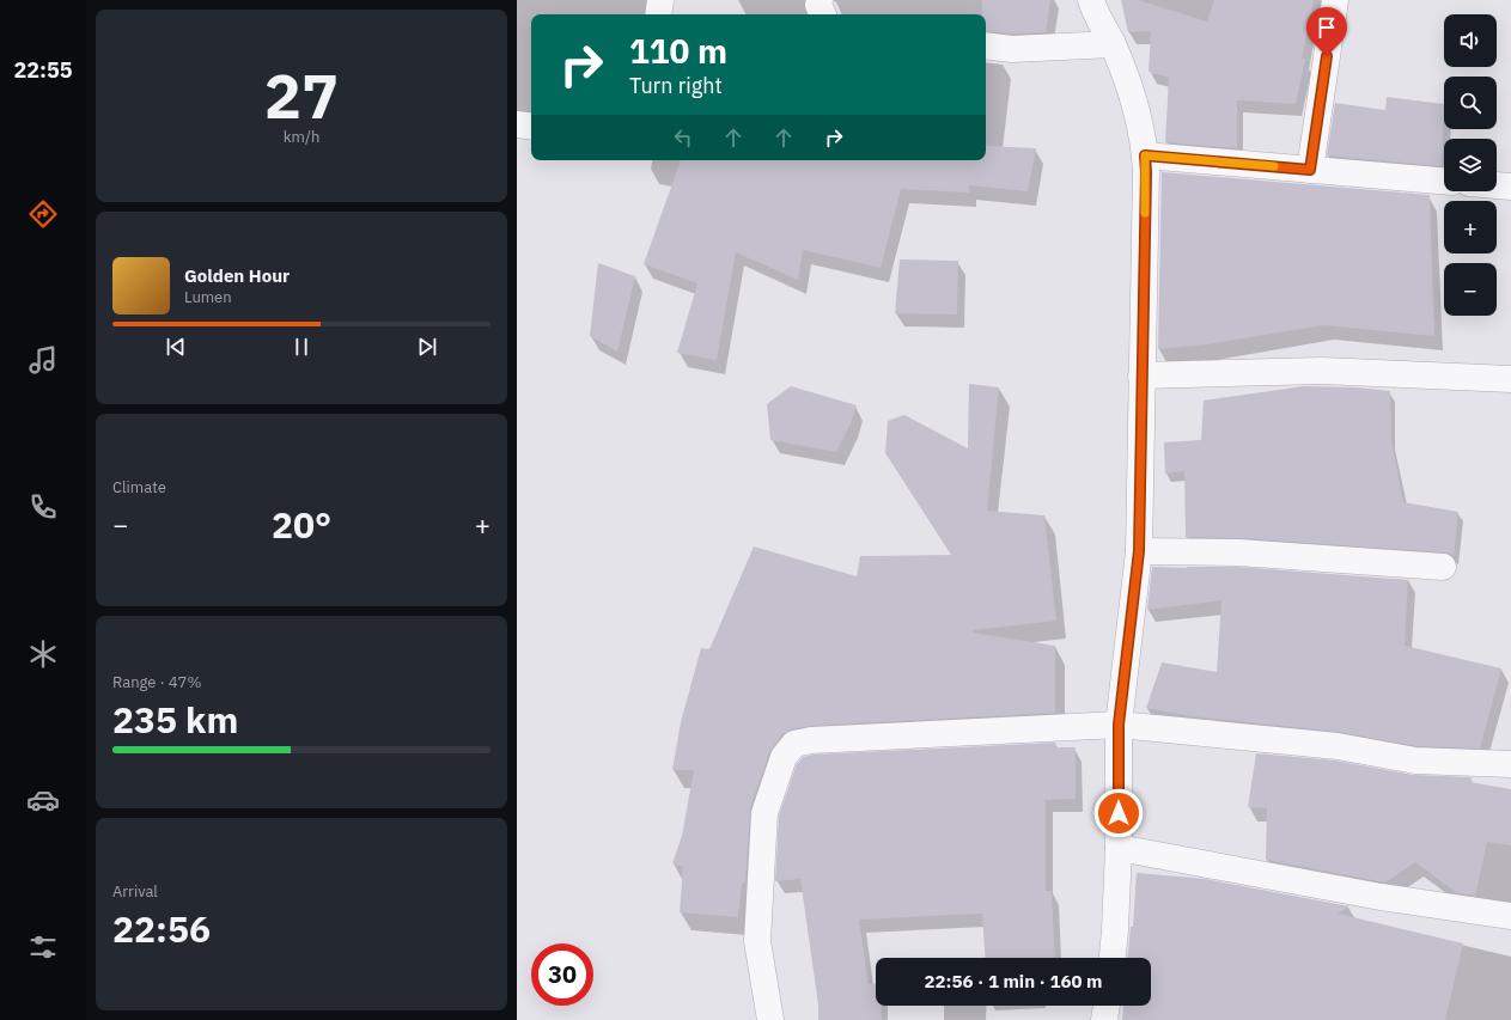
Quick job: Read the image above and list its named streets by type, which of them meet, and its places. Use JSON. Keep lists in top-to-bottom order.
{
  "page": {
    "tabs": "22:55",
    "tile": [
      ["27", "km/h"],
      "Climate",
      ["Range · 47%", "235 km"],
      ["Arrival", "22:56"]
    ],
    "map_buttons": ["+", "−"],
    "turn": ["110 m", "Turn right"],
    "song": ["Golden Hour", "Lumen"],
    "heat": ["−", "20°", "+"],
    "limit": "30",
    "trip": "22:56 · 1 min · 160 m"
  }
}
